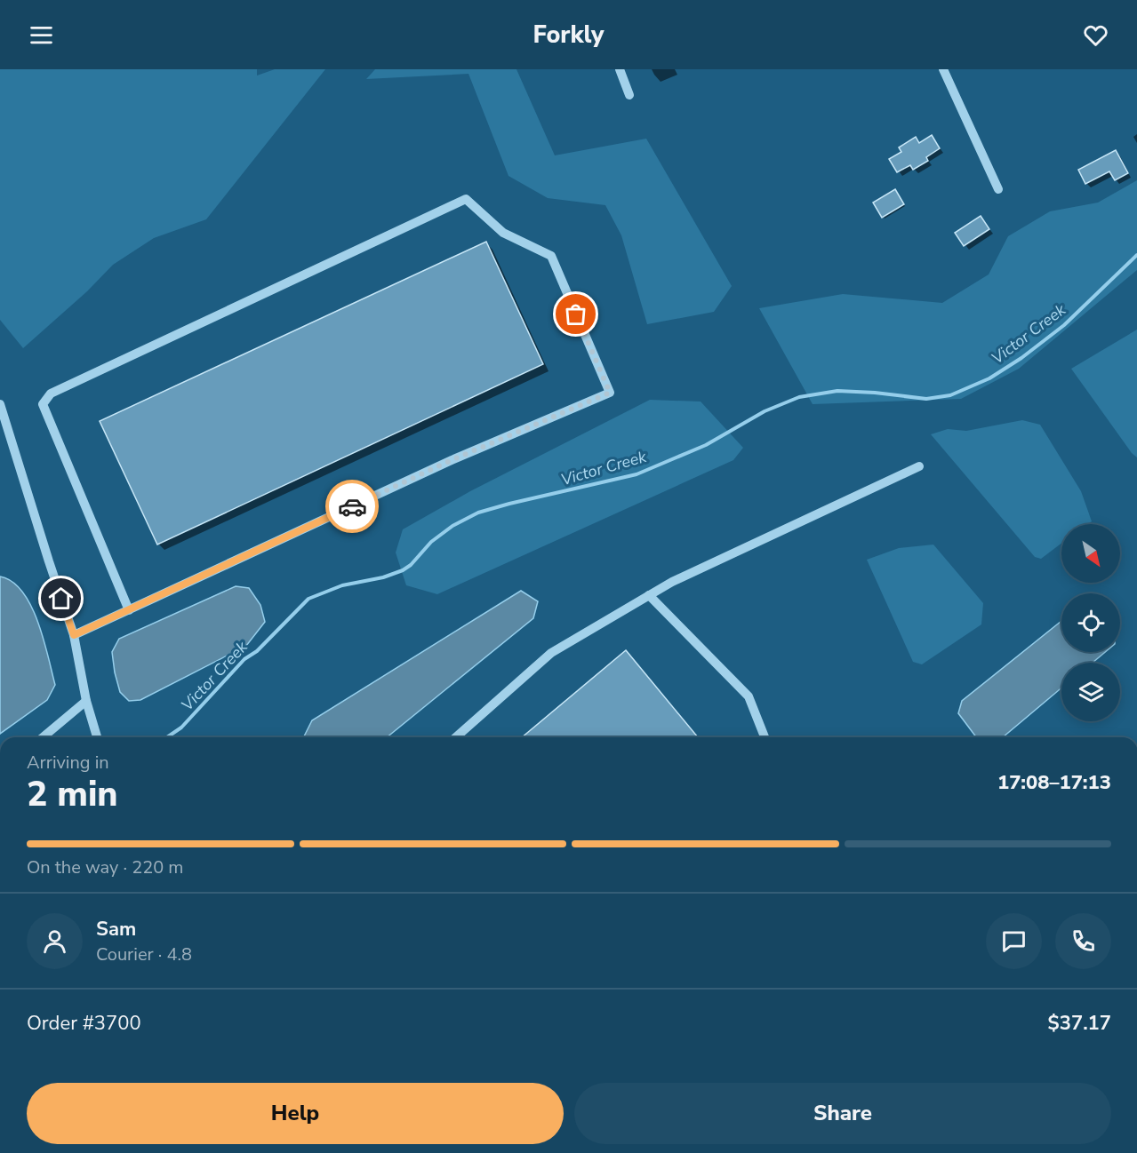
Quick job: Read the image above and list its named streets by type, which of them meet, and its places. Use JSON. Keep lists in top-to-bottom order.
{
  "water": ["Victor Creek"],
  "north": "bottom right",
  "page": {
    "header": "Forkly",
    "heading": ["2 min", "Arriving in", "17:08–17:13"],
    "panel": [
      "Sam",
      "Courier · 4.8",
      "Order #3700",
      "$37.17"
    ],
    "bar": "On the way · 220 m",
    "buttons": ["Help", "Share"]
  }
}
